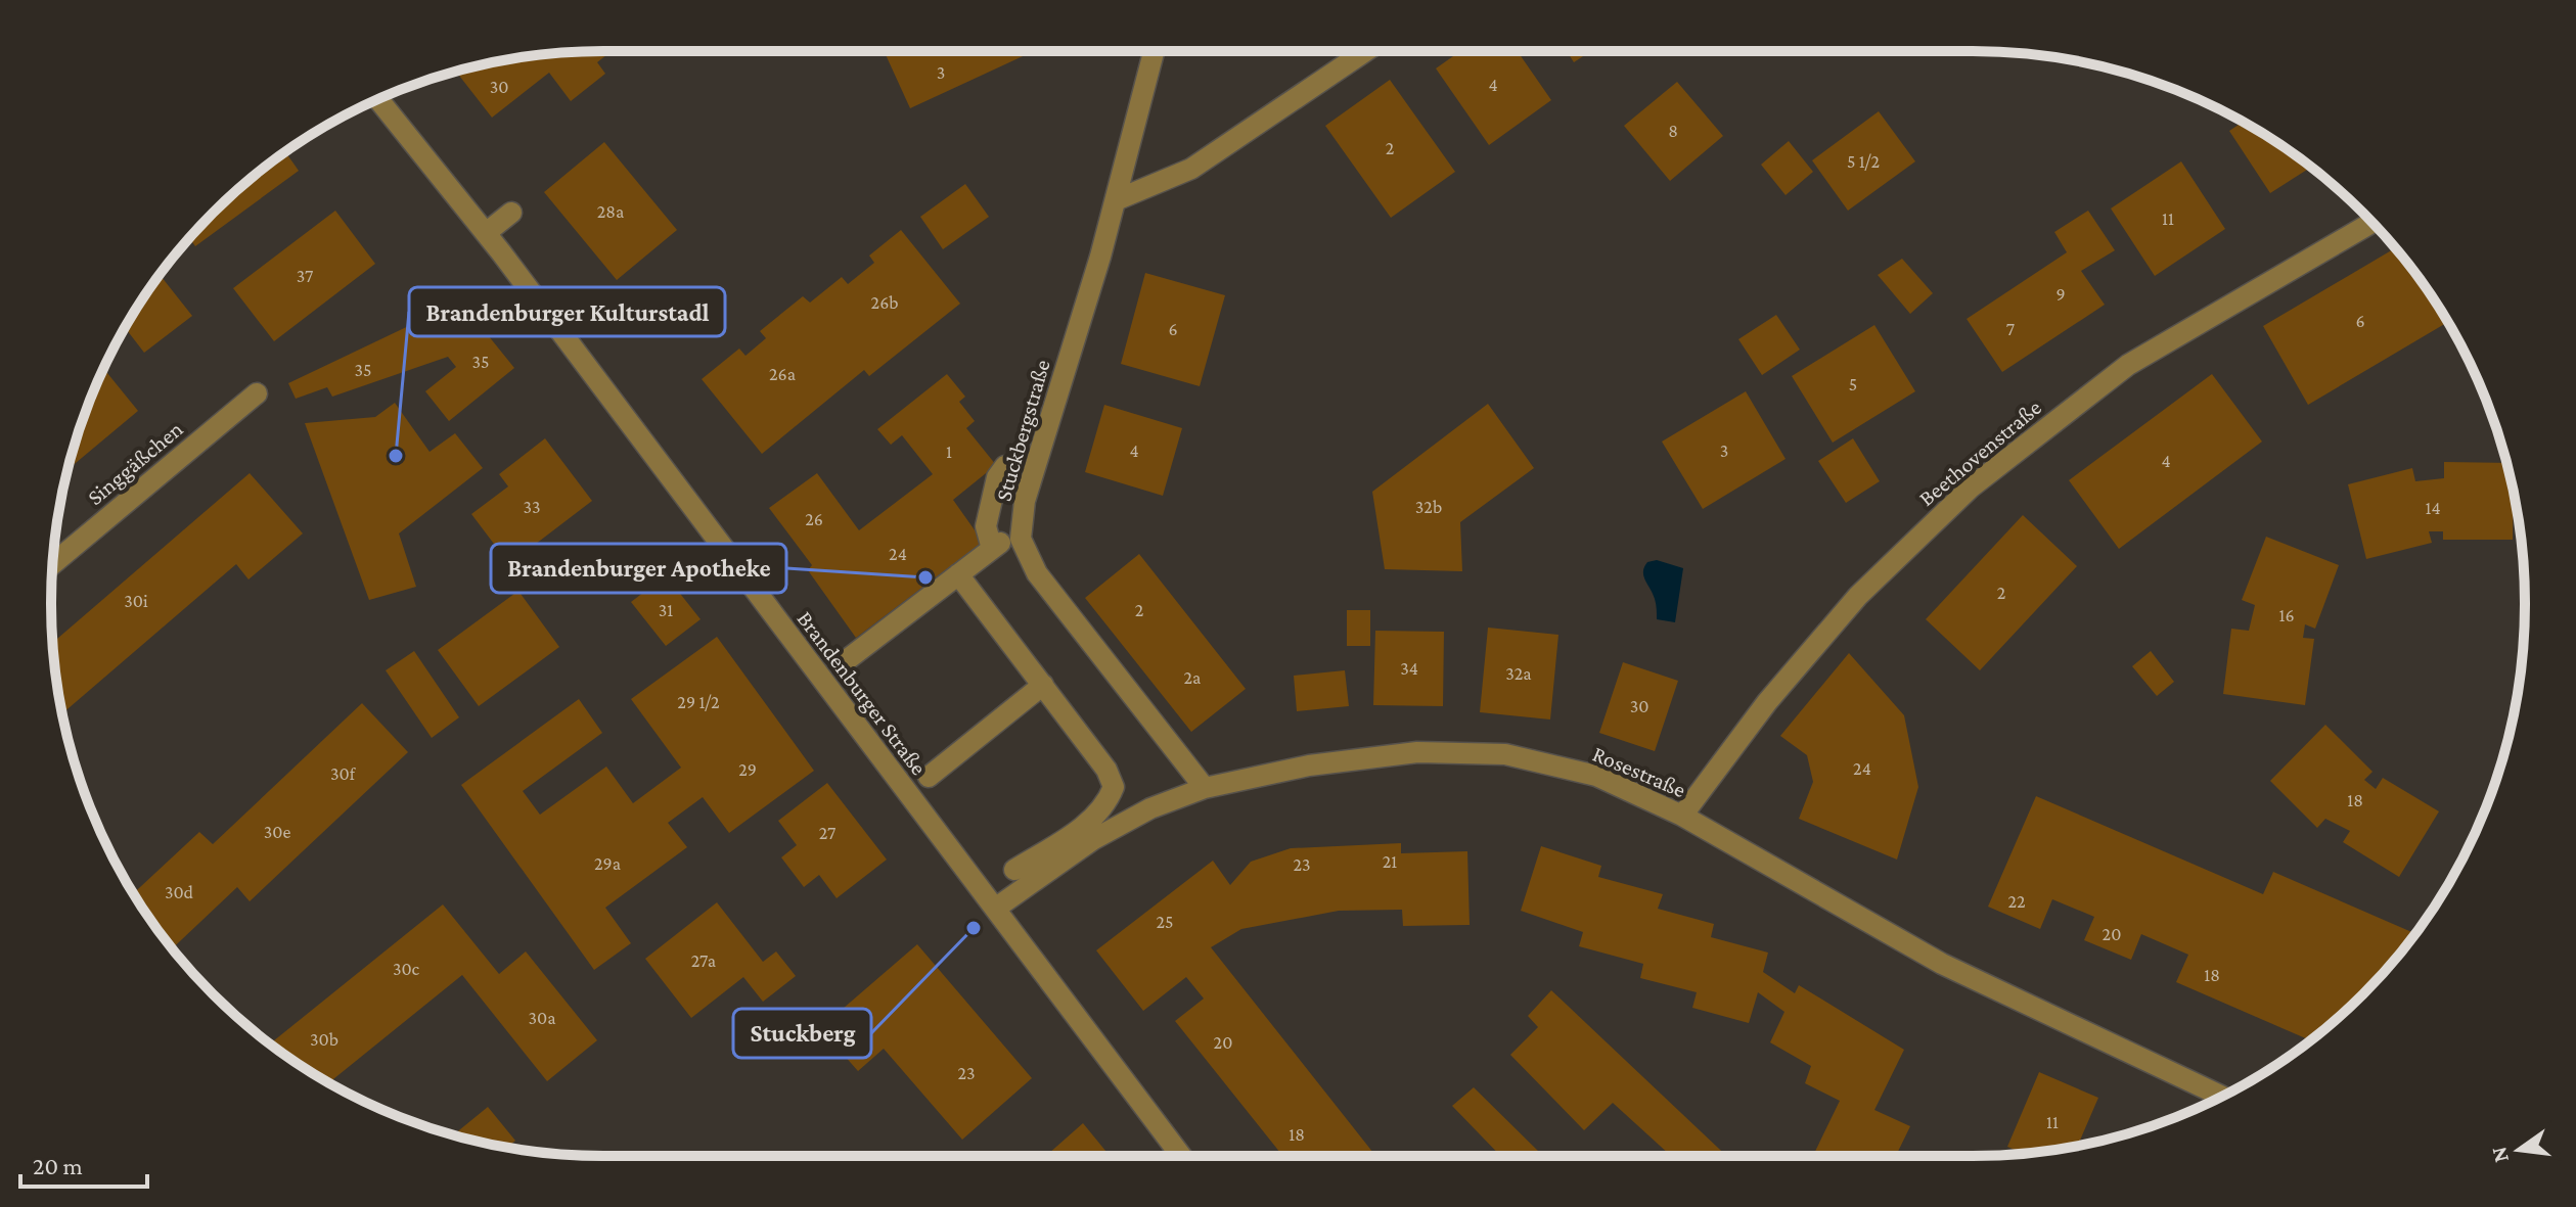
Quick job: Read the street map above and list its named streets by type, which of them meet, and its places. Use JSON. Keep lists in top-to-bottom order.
{
  "streets": {
    "street": [
      "Stuckbergstraße",
      "Beethovenstraße",
      "Singgäßchen",
      "Brandenburger Straße",
      "Rosestraße"
    ]
  },
  "crossings": [
    ["Stuckbergstraße", "Rosestraße"],
    ["Beethovenstraße", "Rosestraße"],
    ["Brandenburger Straße", "Rosestraße"]
  ],
  "places": ["Brandenburger Kulturstadl", "Brandenburger Apotheke", "Stuckberg"],
  "house_numbers": [
    "3",
    "4",
    "30",
    "8",
    "2",
    "5 1/2",
    "28a",
    "11",
    "37",
    "9",
    "26b",
    "6",
    "6",
    "7",
    "35",
    "35",
    "26a",
    "5",
    "4",
    "3",
    "1",
    "4",
    "33",
    "32b",
    "14",
    "26",
    "24",
    "2",
    "30i",
    "31",
    "2",
    "16",
    "34",
    "32a",
    "2a",
    "29 1/2",
    "30",
    "24",
    "29",
    "30f",
    "18",
    "30e",
    "27",
    "21",
    "29a",
    "23",
    "30d",
    "22",
    "25",
    "20",
    "27a",
    "30c",
    "18",
    "30a",
    "30b",
    "20",
    "23",
    "11",
    "18"
  ],
  "scale_bar": "20 m",
  "north": "left"
}
